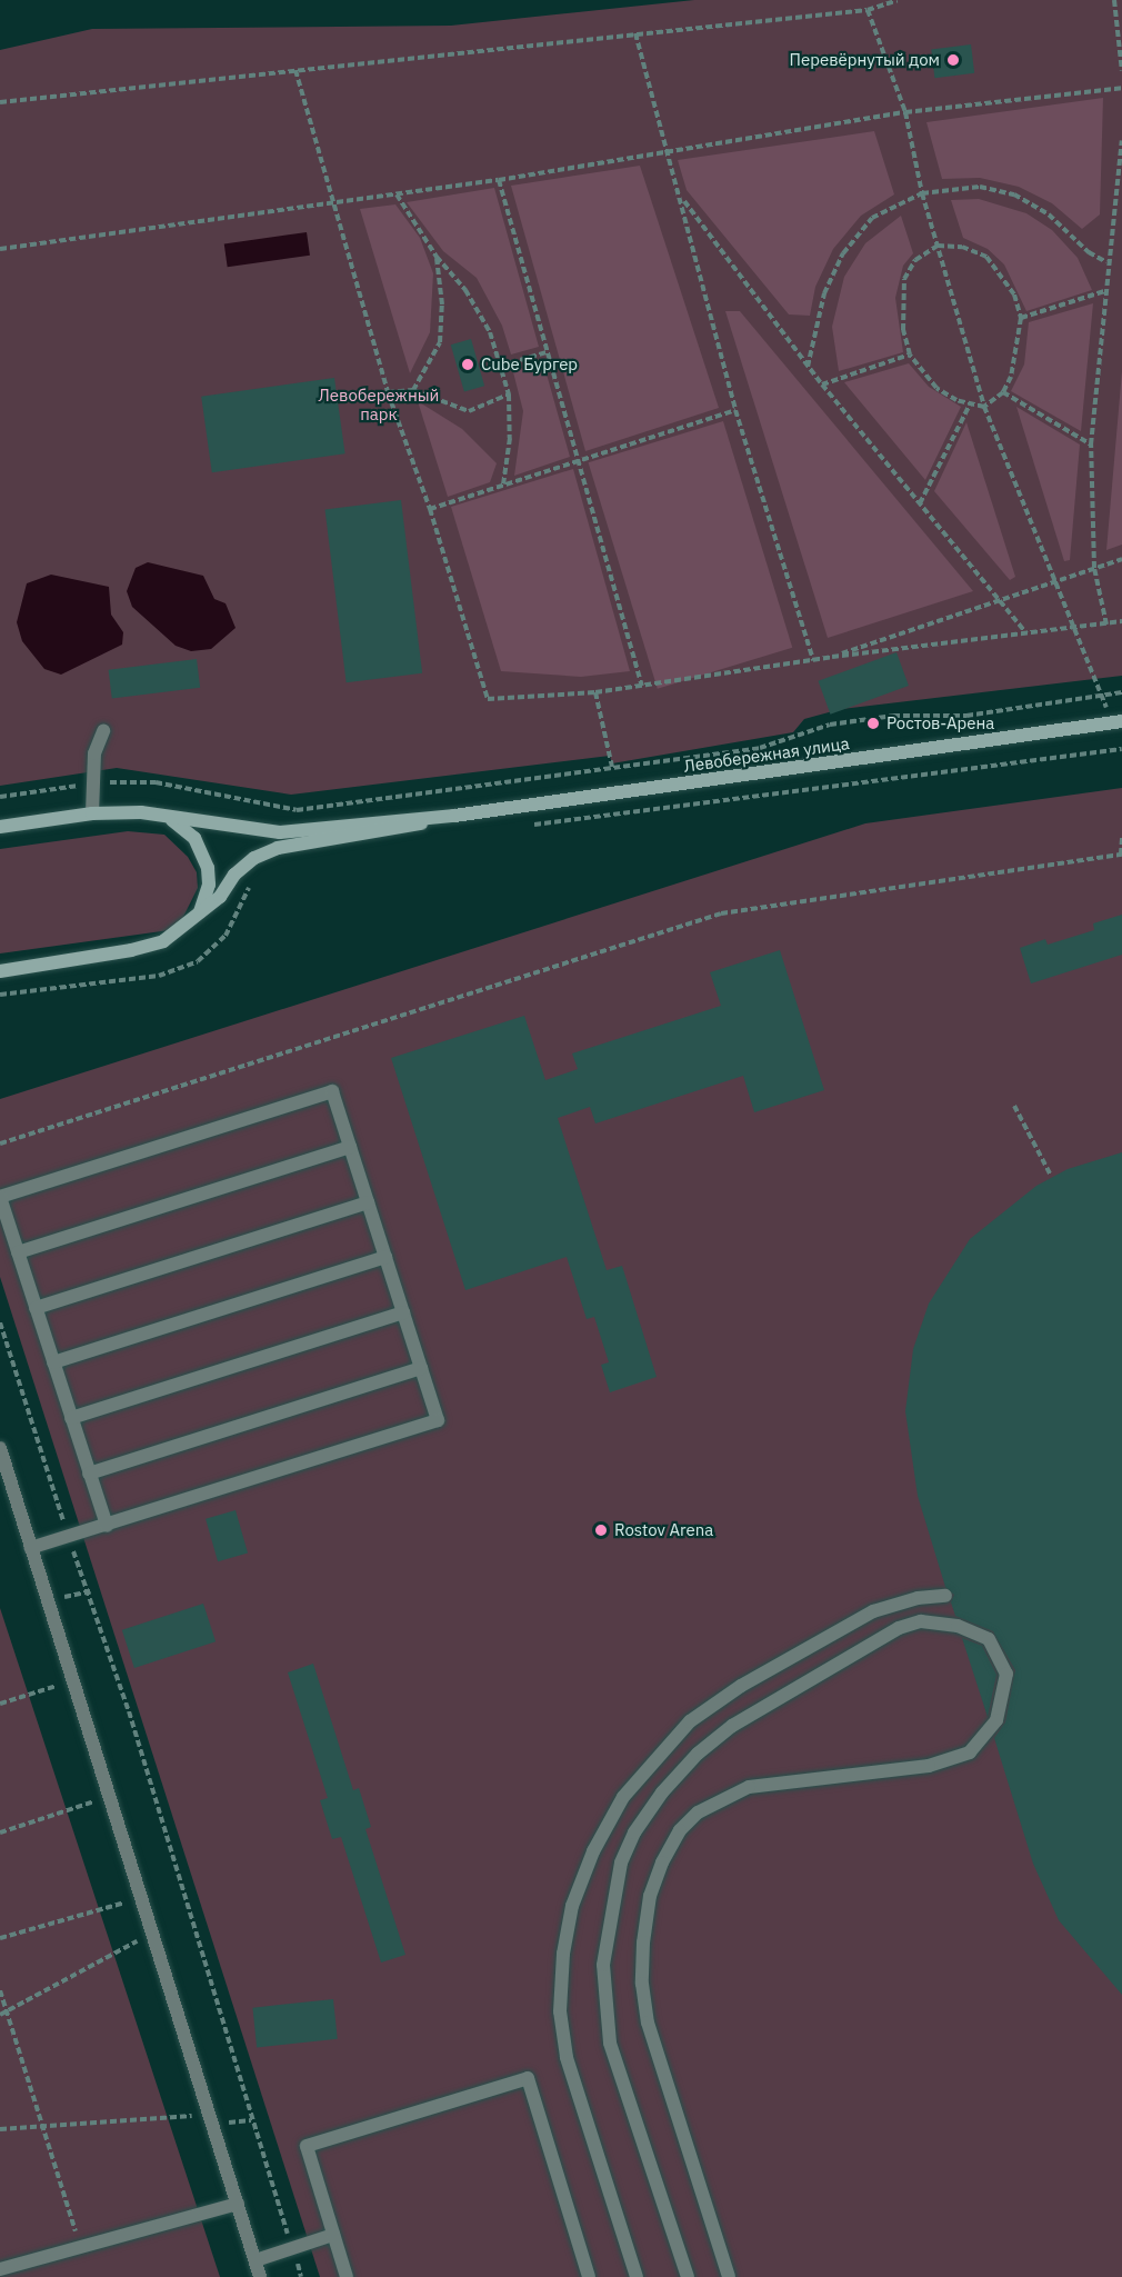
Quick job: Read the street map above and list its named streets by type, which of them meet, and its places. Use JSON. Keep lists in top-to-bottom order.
{
  "streets": {
    "main road": ["Левобережная улица"]
  },
  "parks": ["Левобережный парк"],
  "places": [
    "Перевёрнутый дом",
    "Cube Бургер",
    "Ростов-Арена",
    "Rostov Arena"
  ]
}
